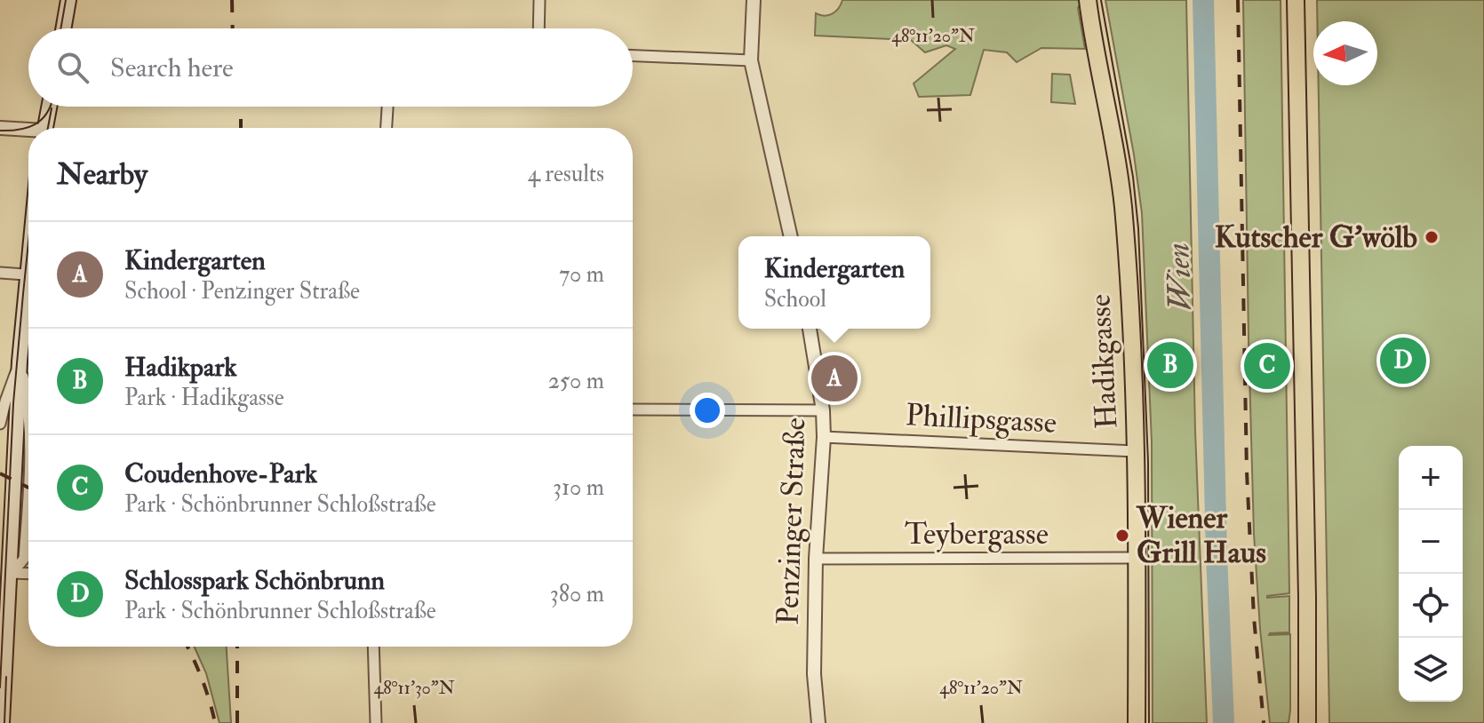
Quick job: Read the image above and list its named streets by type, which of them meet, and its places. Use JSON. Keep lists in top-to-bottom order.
{
  "streets": {
    "main road": ["Hadikgasse"],
    "street": ["Phillipsgasse", "Penzinger Straße", "Teybergasse"]
  },
  "crossings": [
    ["Hadikgasse", "Phillipsgasse"],
    ["Hadikgasse", "Teybergasse"],
    ["Phillipsgasse", "Penzinger Straße"],
    ["Penzinger Straße", "Teybergasse"]
  ],
  "water": ["Wien"],
  "places": ["Kutscher G'wölb", "Wiener Grill Haus"],
  "north": "left",
  "page": {
    "search": "Search here",
    "heading": ["Nearby", "4 results"],
    "list": [
      {
        "mark": "A",
        "name": "Kindergarten",
        "note": "School · Penzinger Straße",
        "value": "70 m"
      },
      {
        "mark": "B",
        "name": "Hadikpark",
        "note": "Park · Hadikgasse",
        "value": "250 m"
      },
      {
        "mark": "C",
        "name": "Coudenhove-Park",
        "note": "Park · Schönbrunner Schloßstraße",
        "value": "310 m"
      },
      {
        "mark": "D",
        "name": "Schlosspark Schönbrunn",
        "note": "Park · Schönbrunner Schloßstraße",
        "value": "380 m"
      }
    ],
    "popup": ["Kindergarten", "School"],
    "pins": [
      "D",
      "B",
      "C",
      "A"
    ],
    "map_buttons": ["+", "−"]
  },
  "coordinates": ["48°11'20\"N", "48°11'30\"N"]
}
